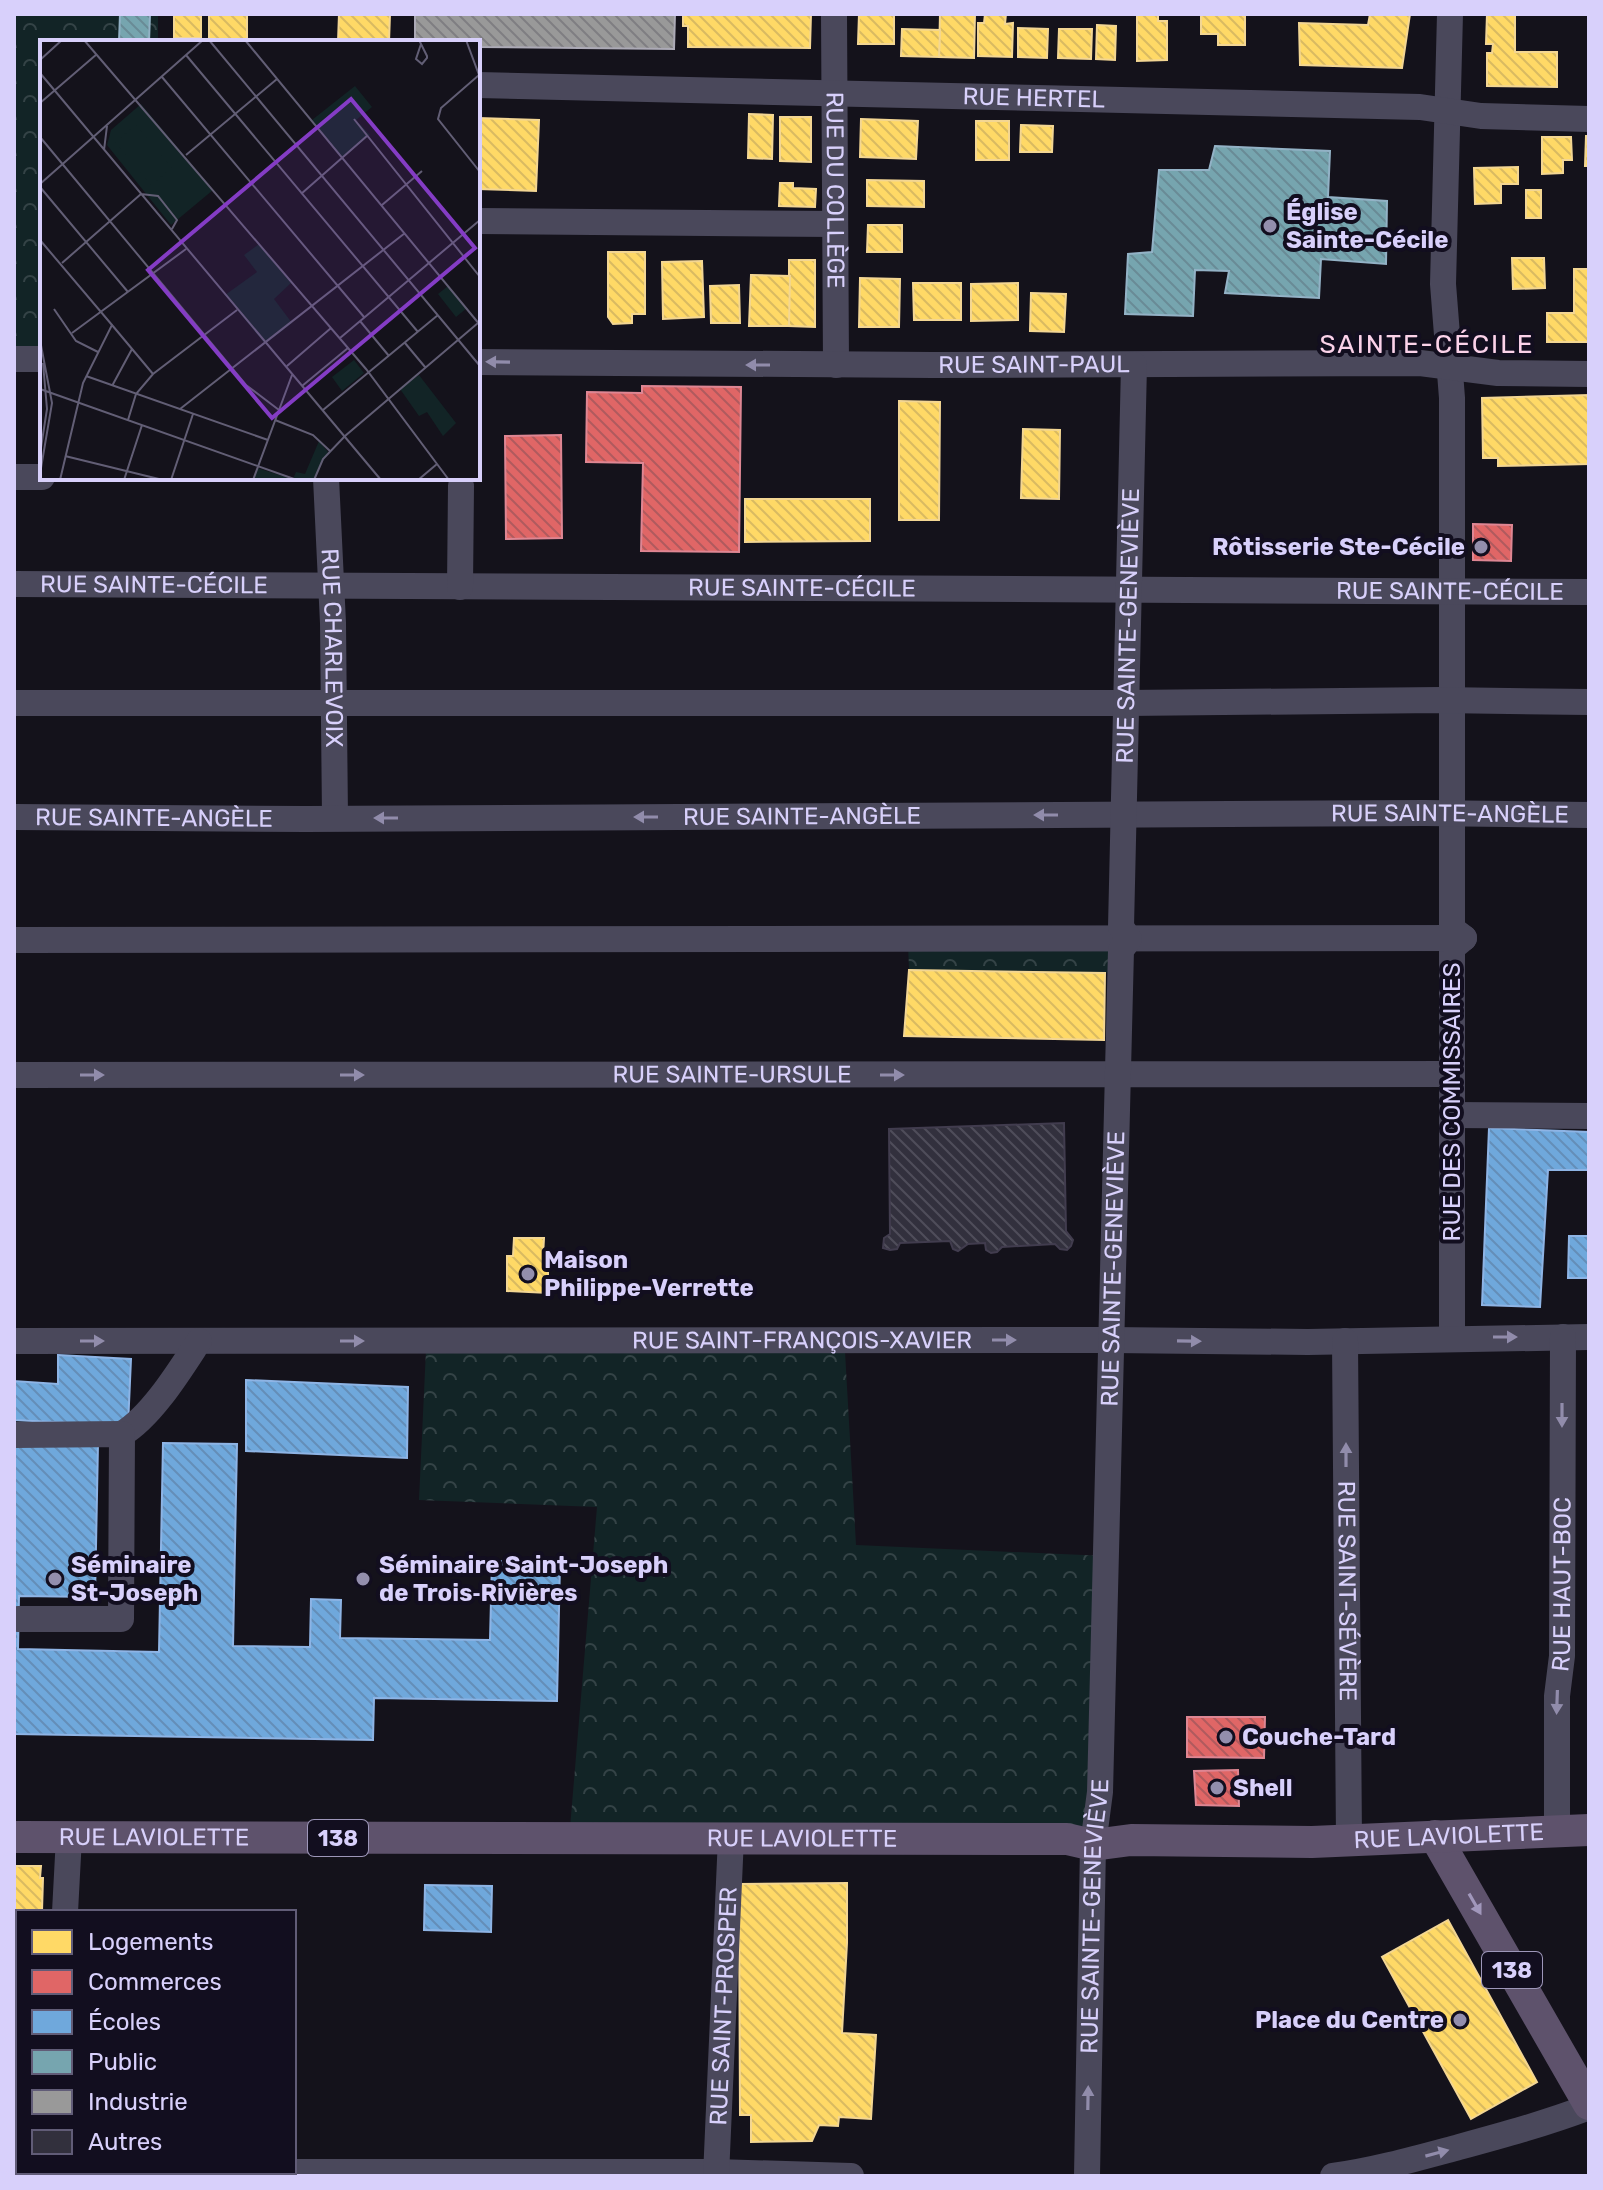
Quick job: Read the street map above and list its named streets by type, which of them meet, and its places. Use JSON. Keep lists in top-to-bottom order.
{
  "streets": {
    "main road": ["RUE LAVIOLETTE", "138"],
    "street": [
      "RUE HERTEL",
      "RUE DU COLLÈGE",
      "RUE SAINT-PAUL",
      "RUE SAINTE-CÉCILE",
      "RUE SAINTE-GENEVIÈVE",
      "RUE CHARLEVOIX",
      "RUE SAINTE-ANGÈLE",
      "RUE SAINTE-URSULE",
      "RUE DES COMMISSAIRES",
      "RUE SAINT-FRANÇOIS-XAVIER",
      "RUE HAUT-BOC",
      "RUE SAINT-SÉVÈRE",
      "RUE SAINT-PROSPER"
    ]
  },
  "crossings": [
    ["RUE HERTEL", "RUE DU COLLÈGE"],
    ["RUE HERTEL", "RUE DES COMMISSAIRES"],
    ["RUE DU COLLÈGE", "RUE SAINT-PAUL"],
    ["RUE SAINT-PAUL", "RUE SAINTE-GENEVIÈVE"],
    ["RUE SAINT-PAUL", "RUE DES COMMISSAIRES"],
    ["RUE SAINTE-CÉCILE", "RUE SAINTE-GENEVIÈVE"],
    ["RUE SAINTE-CÉCILE", "RUE CHARLEVOIX"],
    ["RUE SAINTE-CÉCILE", "RUE DES COMMISSAIRES"],
    ["RUE SAINTE-GENEVIÈVE", "RUE SAINTE-ANGÈLE"],
    ["RUE SAINTE-GENEVIÈVE", "RUE SAINTE-URSULE"],
    ["RUE SAINTE-GENEVIÈVE", "RUE SAINT-FRANÇOIS-XAVIER"],
    ["RUE SAINTE-GENEVIÈVE", "RUE LAVIOLETTE"],
    ["RUE CHARLEVOIX", "RUE SAINTE-ANGÈLE"],
    ["RUE SAINTE-ANGÈLE", "RUE DES COMMISSAIRES"],
    ["RUE SAINTE-URSULE", "RUE DES COMMISSAIRES"],
    ["RUE DES COMMISSAIRES", "RUE SAINT-FRANÇOIS-XAVIER"],
    ["RUE SAINT-FRANÇOIS-XAVIER", "RUE HAUT-BOC"],
    ["RUE SAINT-FRANÇOIS-XAVIER", "RUE SAINT-SÉVÈRE"],
    ["RUE HAUT-BOC", "RUE LAVIOLETTE"],
    ["RUE SAINT-SÉVÈRE", "RUE LAVIOLETTE"],
    ["RUE LAVIOLETTE", "138"],
    ["RUE LAVIOLETTE", "RUE SAINT-PROSPER"]
  ],
  "one_way": ["RUE SAINT-FRANÇOIS-XAVIER", "RUE HAUT-BOC", "RUE SAINT-SÉVÈRE"],
  "districts": ["SAINTE-CÉCILE"],
  "places": [
    "Église Sainte-Cécile",
    "Rôtisserie Ste-Cécile",
    "Maison Philippe-Verrette",
    "Séminaire St-Joseph",
    "Séminaire Saint-Joseph de Trois‑Rivières",
    "Couche-Tard",
    "Shell",
    "Place du Centre"
  ],
  "legend": [
    "Logements",
    "Commerces",
    "Écoles",
    "Public",
    "Industrie",
    "Autres"
  ]
}
